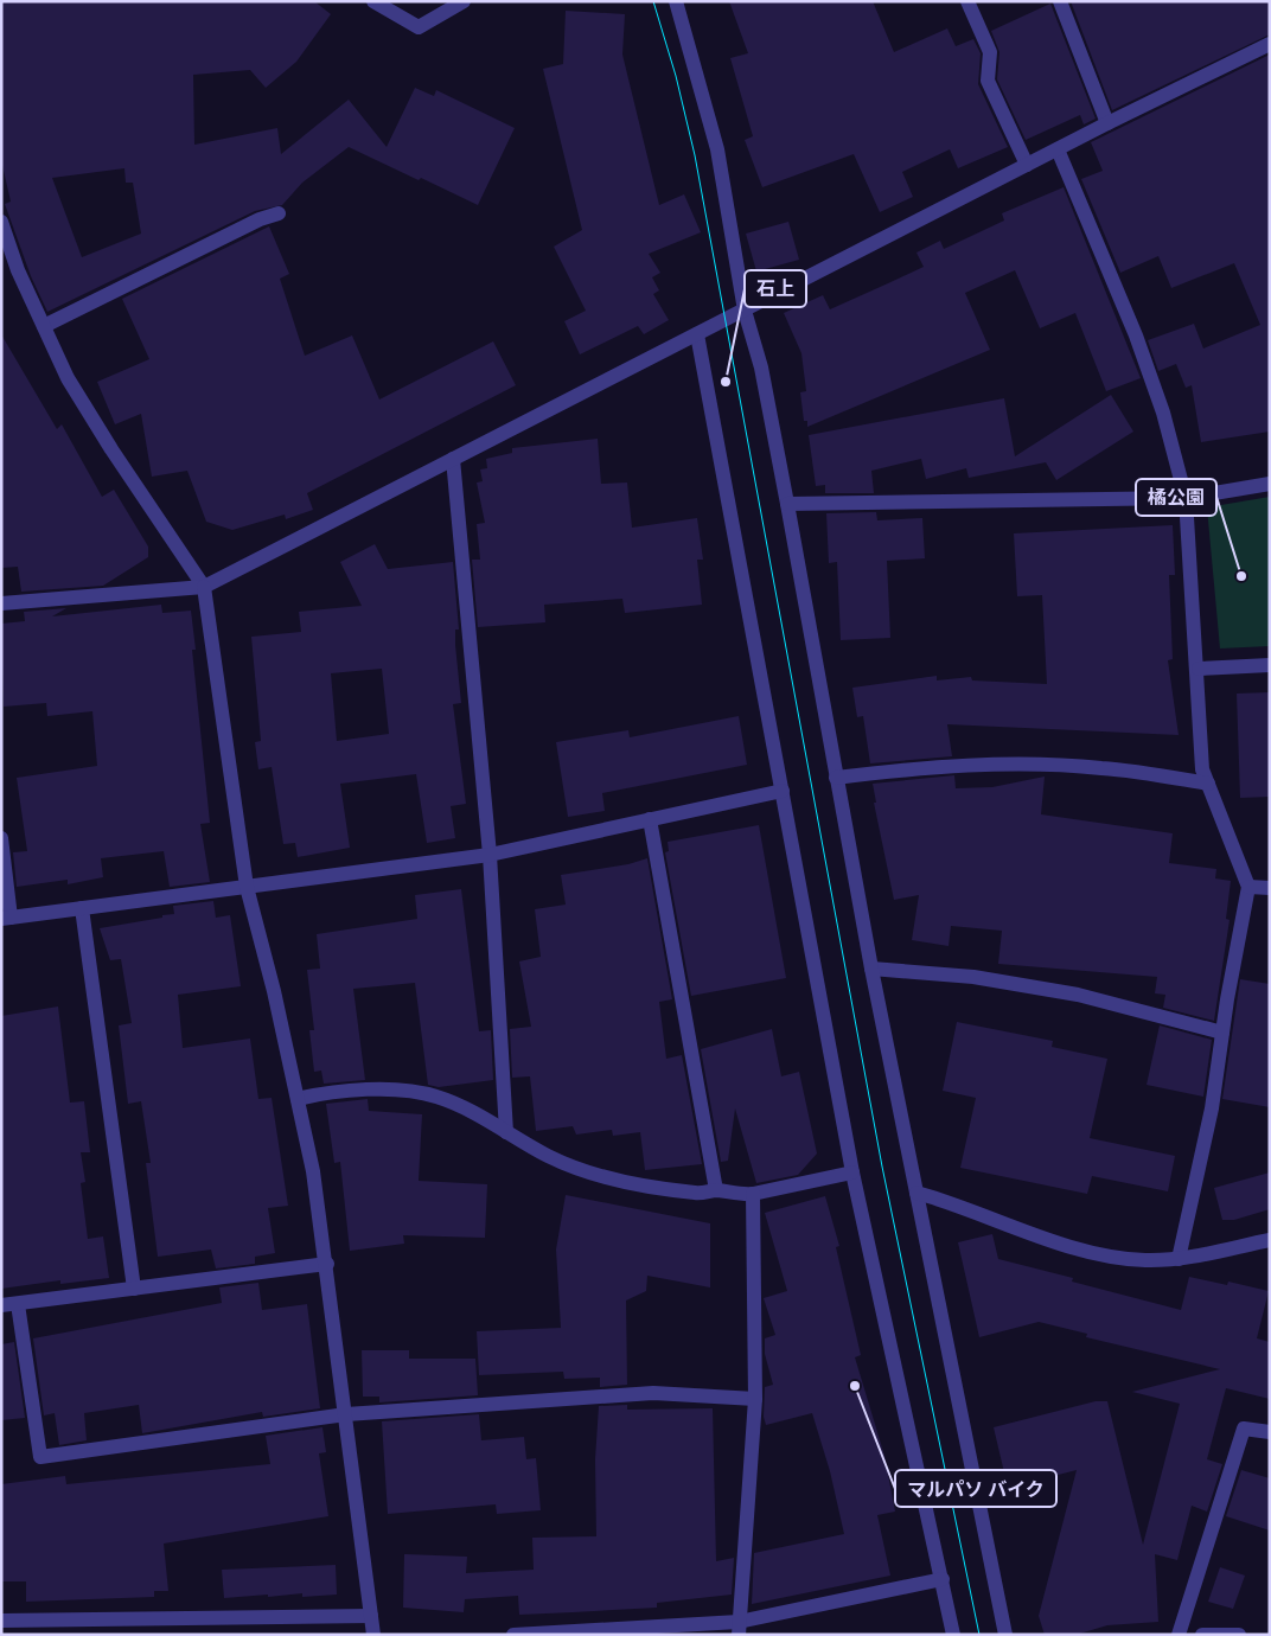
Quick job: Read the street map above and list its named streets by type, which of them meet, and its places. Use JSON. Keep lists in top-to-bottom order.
{
  "places": ["石上", "橘公園", "マルパソ バイク"]
}
